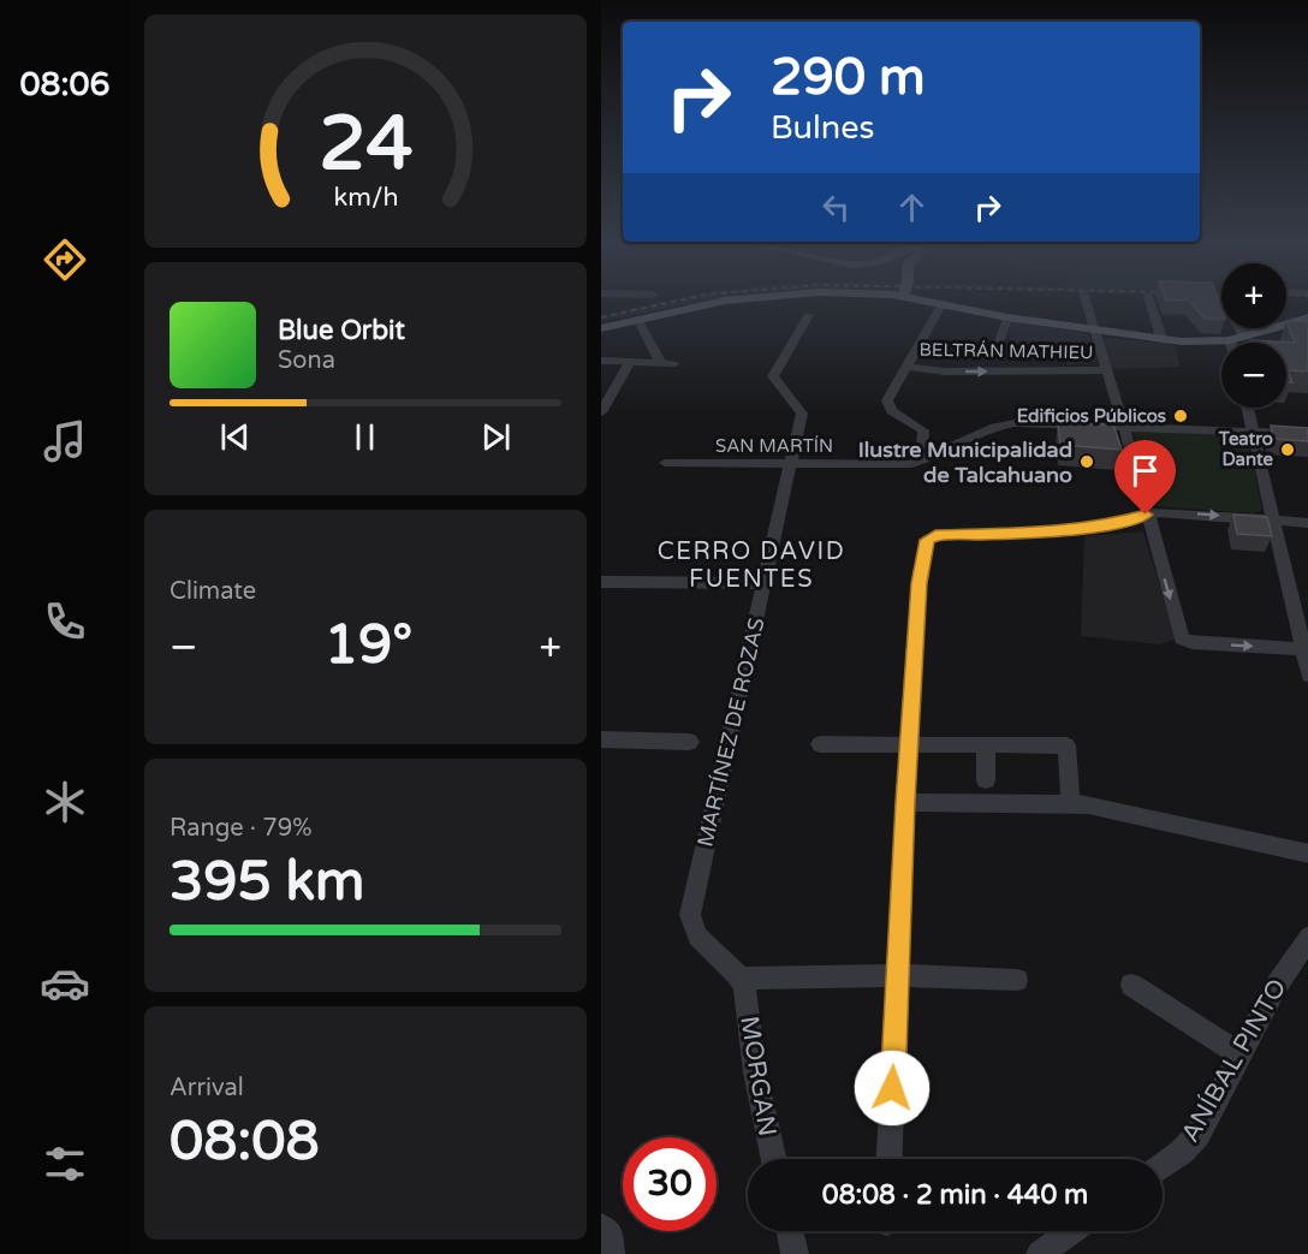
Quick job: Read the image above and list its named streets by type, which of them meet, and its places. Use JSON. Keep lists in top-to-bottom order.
{
  "streets": {
    "street": [
      "BELTRÁN MATHIEU",
      "SAN MARTÍN",
      "MARTÍNEZ DE ROZAS",
      "ANÍBAL PINTO",
      "MORGAN"
    ]
  },
  "crossings": [
    ["SAN MARTÍN", "MARTÍNEZ DE ROZAS"],
    ["MARTÍNEZ DE ROZAS", "MORGAN"]
  ],
  "one_way": ["BELTRÁN MATHIEU"],
  "districts": ["CERRO DAVID FUENTES"],
  "places": ["Edificios Públicos", "Teatro Dante", "Ilustre Municipalidad de Talcahuano"],
  "page": {
    "tabs": "08:06",
    "turn": ["290 m", "Bulnes"],
    "map_buttons": ["+", "−"],
    "song": ["Blue Orbit", "Sona"],
    "tile": [
      "Climate",
      ["Range · 79%", "395 km"],
      ["Arrival", "08:08"]
    ],
    "heat": ["−", "19°", "+"],
    "limit": "30",
    "trip": "08:08 · 2 min · 440 m",
    "gauge": ["24", "km/h"]
  }
}
